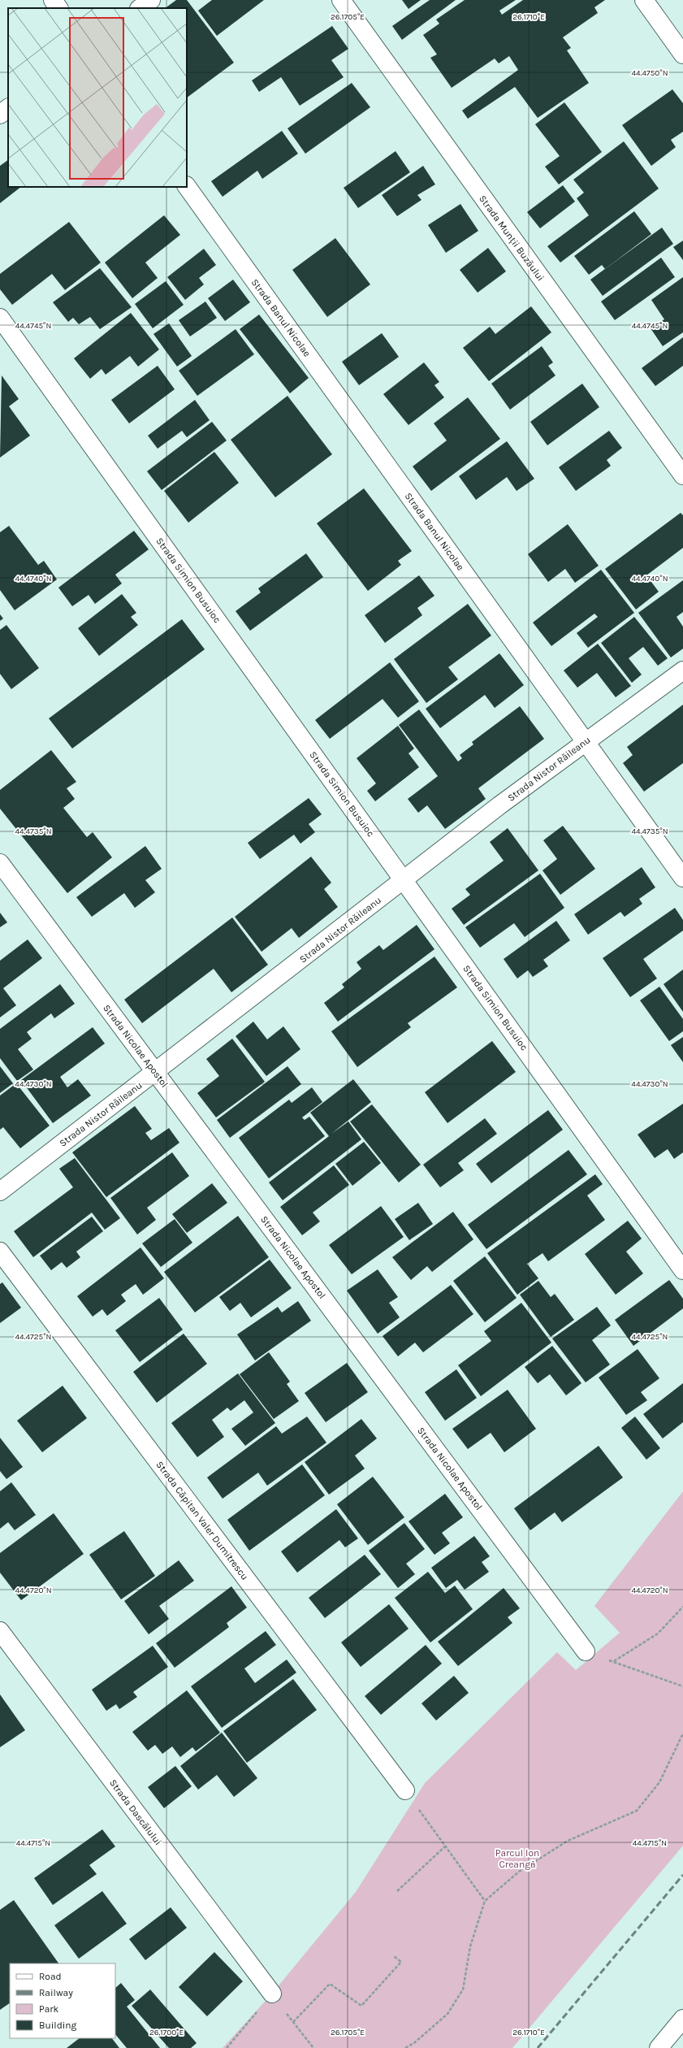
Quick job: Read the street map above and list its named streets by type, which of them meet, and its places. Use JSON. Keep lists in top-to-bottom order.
{
  "streets": {
    "street": [
      "Strada Munții Buzăului",
      "Strada Banul Nicolae",
      "Strada Simion Busuioc",
      "Strada Nistor Răileanu",
      "Strada Nicolae Apostol",
      "Strada Căpitan Valer Dumitrescu",
      "Strada Dascălului"
    ]
  },
  "crossings": [
    ["Strada Banul Nicolae", "Strada Nistor Răileanu"],
    ["Strada Simion Busuioc", "Strada Nistor Răileanu"],
    ["Strada Nistor Răileanu", "Strada Nicolae Apostol"]
  ],
  "parks": ["Parcul Ion Creangă"],
  "legend": [
    "Road",
    "Railway",
    "Park",
    "Building"
  ],
  "coordinates": [
    "26.1705°E",
    "26.1710°E",
    "44.4750°N",
    "44.4745°N",
    "44.4740°N",
    "44.4735°N",
    "44.4730°N",
    "44.4725°N",
    "44.4720°N",
    "44.4715°N",
    "26.1700°E"
  ]
}
